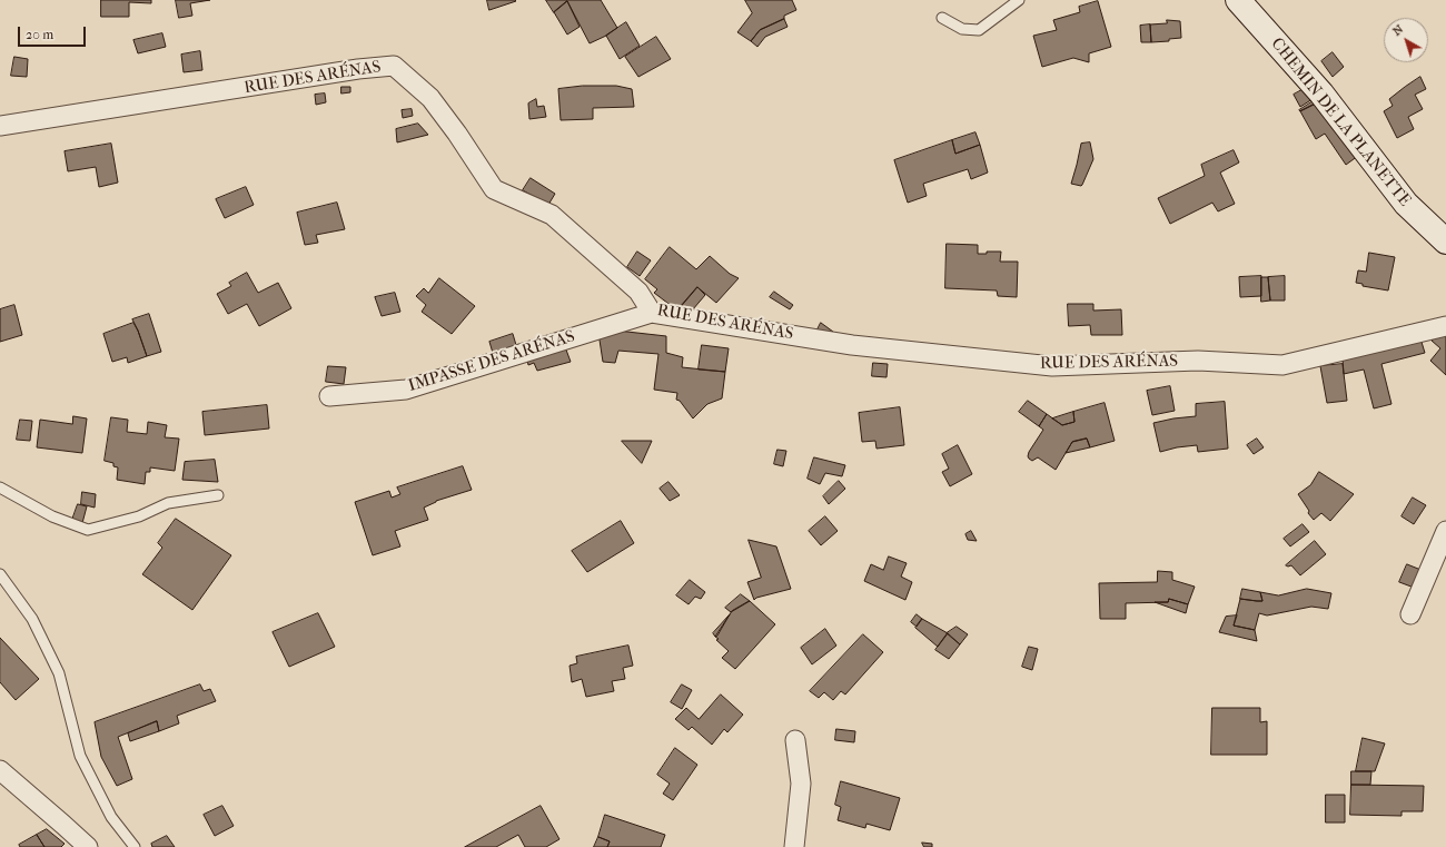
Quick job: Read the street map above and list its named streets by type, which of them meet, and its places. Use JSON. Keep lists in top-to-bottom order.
{
  "streets": {
    "street": ["RUE DES ARÉNAS", "CHEMIN DE LA PLANETTE", "IMPASSE DES ARÉNAS"]
  },
  "crossings": [
    ["RUE DES ARÉNAS", "IMPASSE DES ARÉNAS"]
  ],
  "scale_bar": "20 m",
  "north": "top left"
}
